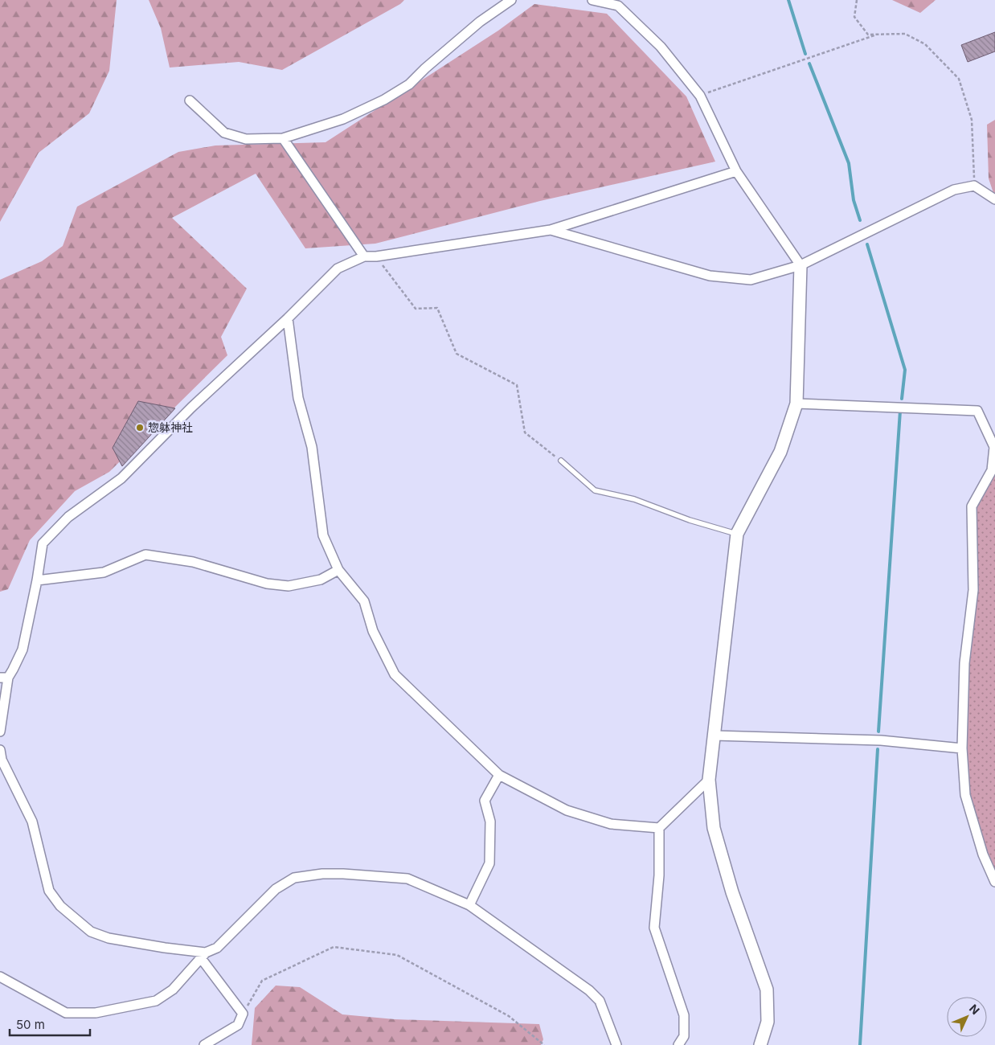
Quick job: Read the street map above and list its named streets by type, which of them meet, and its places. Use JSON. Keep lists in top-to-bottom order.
{
  "places": ["惣躰神社"],
  "scale_bar": "50 m",
  "north": "top right"
}
